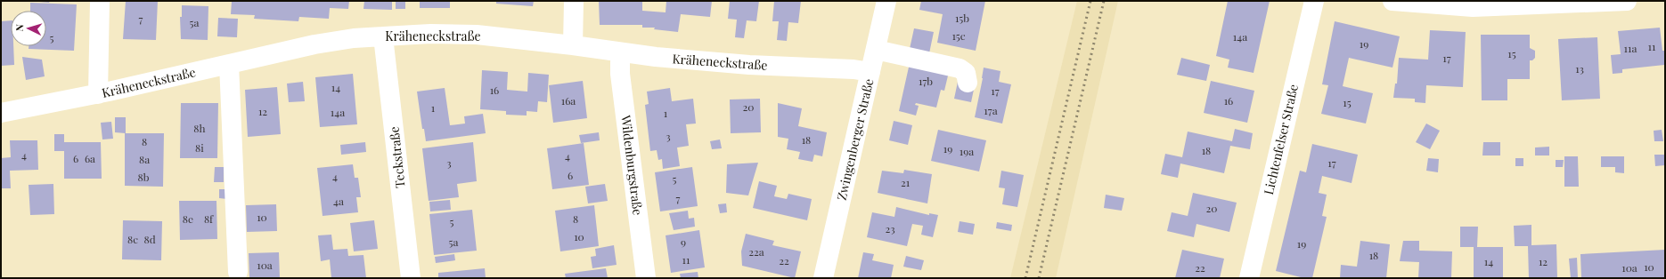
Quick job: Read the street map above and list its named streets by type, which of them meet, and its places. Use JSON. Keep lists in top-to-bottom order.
{
  "streets": {
    "street": [
      "Kräheneckstraße",
      "Zwingenberger Straße",
      "Lichtenfelser Straße",
      "Teckstraße",
      "Wildenburgstraße"
    ]
  },
  "crossings": [
    ["Kräheneckstraße", "Zwingenberger Straße"],
    ["Kräheneckstraße", "Teckstraße"],
    ["Kräheneckstraße", "Wildenburgstraße"]
  ],
  "house_numbers": [
    "15b",
    "7",
    "5a",
    "15c",
    "14a",
    "5",
    "19",
    "11",
    "11a",
    "15",
    "17",
    "13",
    "17b",
    "14",
    "16",
    "17",
    "16a",
    "16",
    "15",
    "20",
    "1",
    "17a",
    "12",
    "14a",
    "1",
    "8h",
    "3",
    "18",
    "8",
    "8i",
    "19",
    "18",
    "19a",
    "4",
    "4",
    "6",
    "6a",
    "8a",
    "3",
    "17",
    "6",
    "4",
    "8b",
    "5",
    "21",
    "7",
    "4a",
    "20",
    "10",
    "8e",
    "8f",
    "8",
    "5",
    "23",
    "10",
    "8c",
    "8d",
    "5a",
    "9",
    "19",
    "22a",
    "18",
    "11",
    "22",
    "14",
    "12",
    "10a",
    "10",
    "22",
    "10a"
  ],
  "north": "left"
}
